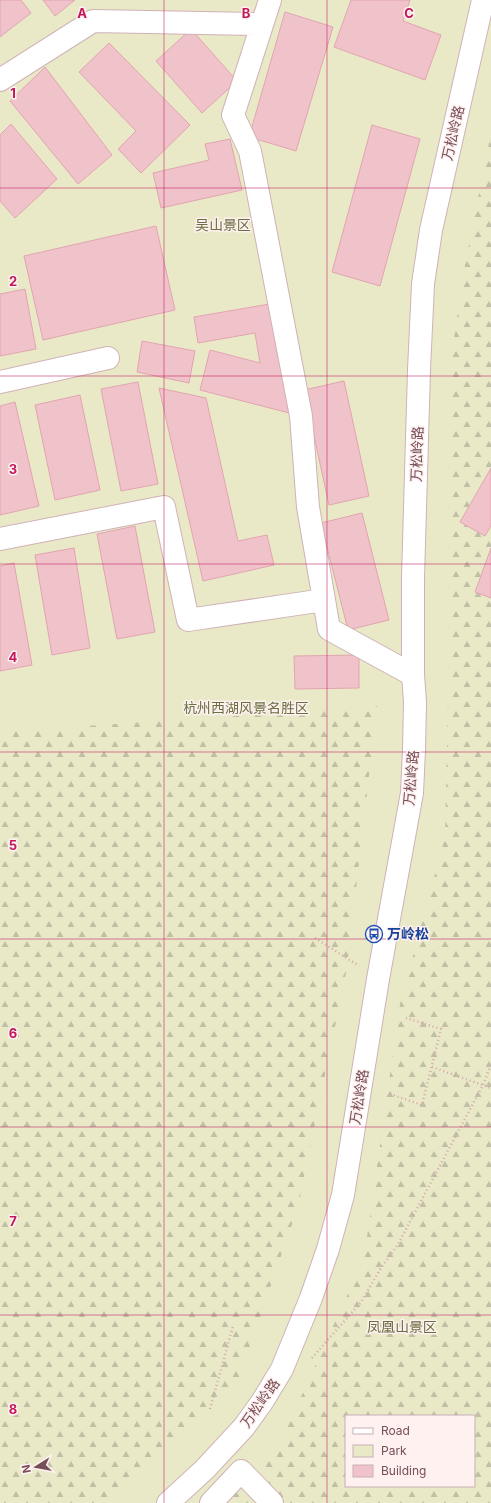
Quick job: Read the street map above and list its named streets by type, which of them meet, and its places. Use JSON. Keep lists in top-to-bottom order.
{
  "streets": {
    "street": ["万松岭路"]
  },
  "parks": ["吴山景区", "杭州西湖风景名胜区", "凤凰山景区"],
  "places": {
    "bus stop": ["万岭松"]
  },
  "legend": ["Road", "Park", "Building"],
  "north": "left",
  "grid": {
    "columns": ["A", "B", "C"],
    "rows": [
      "1",
      "2",
      "3",
      "4",
      "5",
      "6",
      "7",
      "8"
    ]
  }
}
